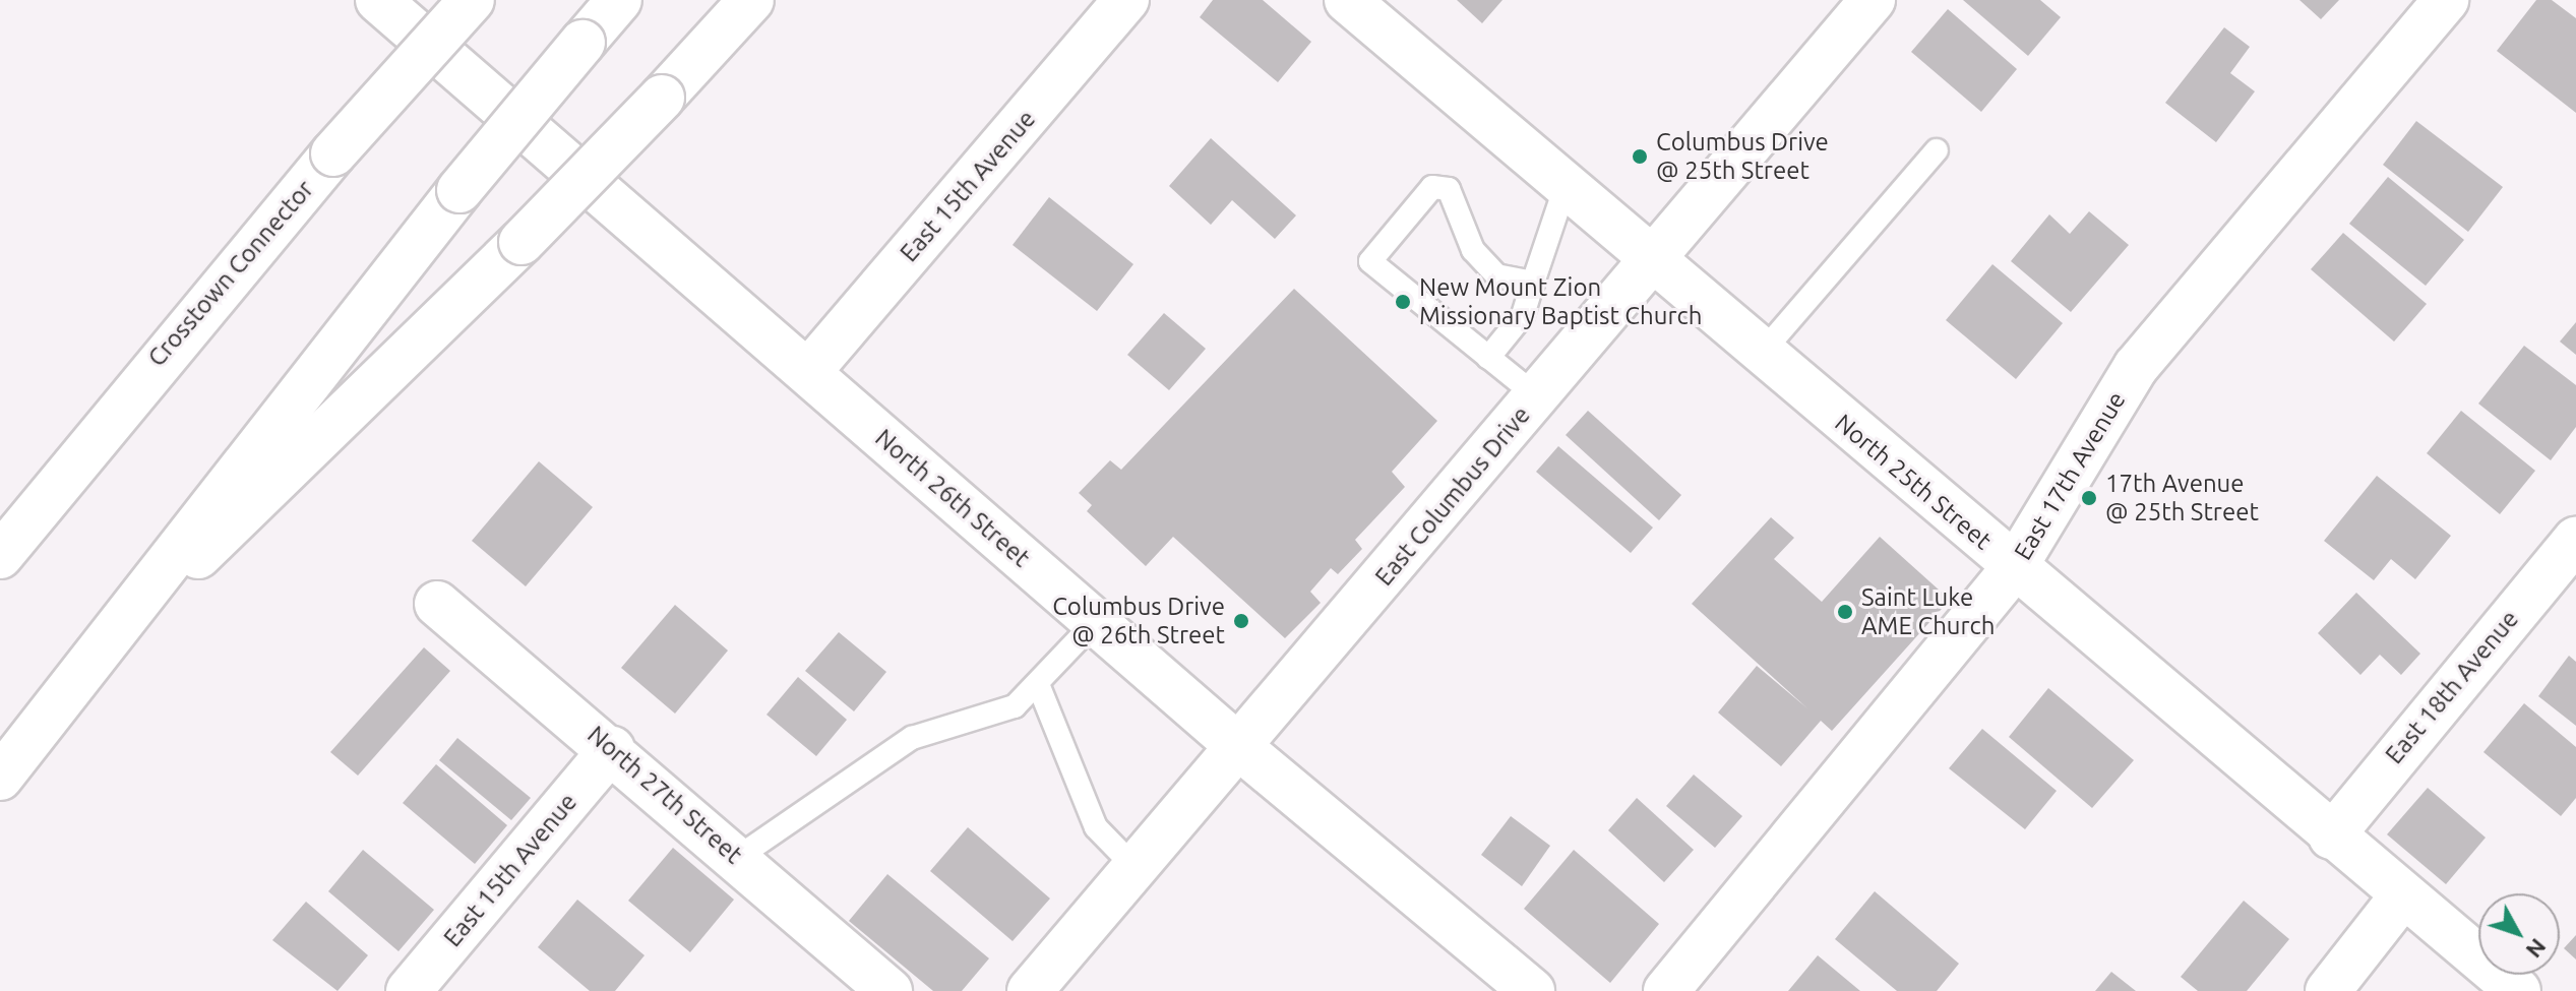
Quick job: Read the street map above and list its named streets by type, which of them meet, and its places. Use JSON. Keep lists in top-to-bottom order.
{
  "streets": {
    "main road": [
      "East 15th Avenue",
      "Crosstown Connector",
      "East 17th Avenue",
      "North 25th Street",
      "East Columbus Drive",
      "North 26th Street",
      "East 18th Avenue",
      "North 27th Street"
    ]
  },
  "crossings": [
    ["East 15th Avenue", "North 26th Street"],
    ["East 15th Avenue", "North 27th Street"],
    ["East 17th Avenue", "North 25th Street"],
    ["North 25th Street", "East Columbus Drive"],
    ["North 25th Street", "East 18th Avenue"],
    ["East Columbus Drive", "North 26th Street"]
  ],
  "places": [
    "Columbus Drive @ 25th Street",
    "New Mount Zion Missionary Baptist Church",
    "17th Avenue @ 25th Street",
    "Saint Luke AME Church",
    "Columbus Drive @ 26th Street"
  ],
  "north": "bottom right"
}
